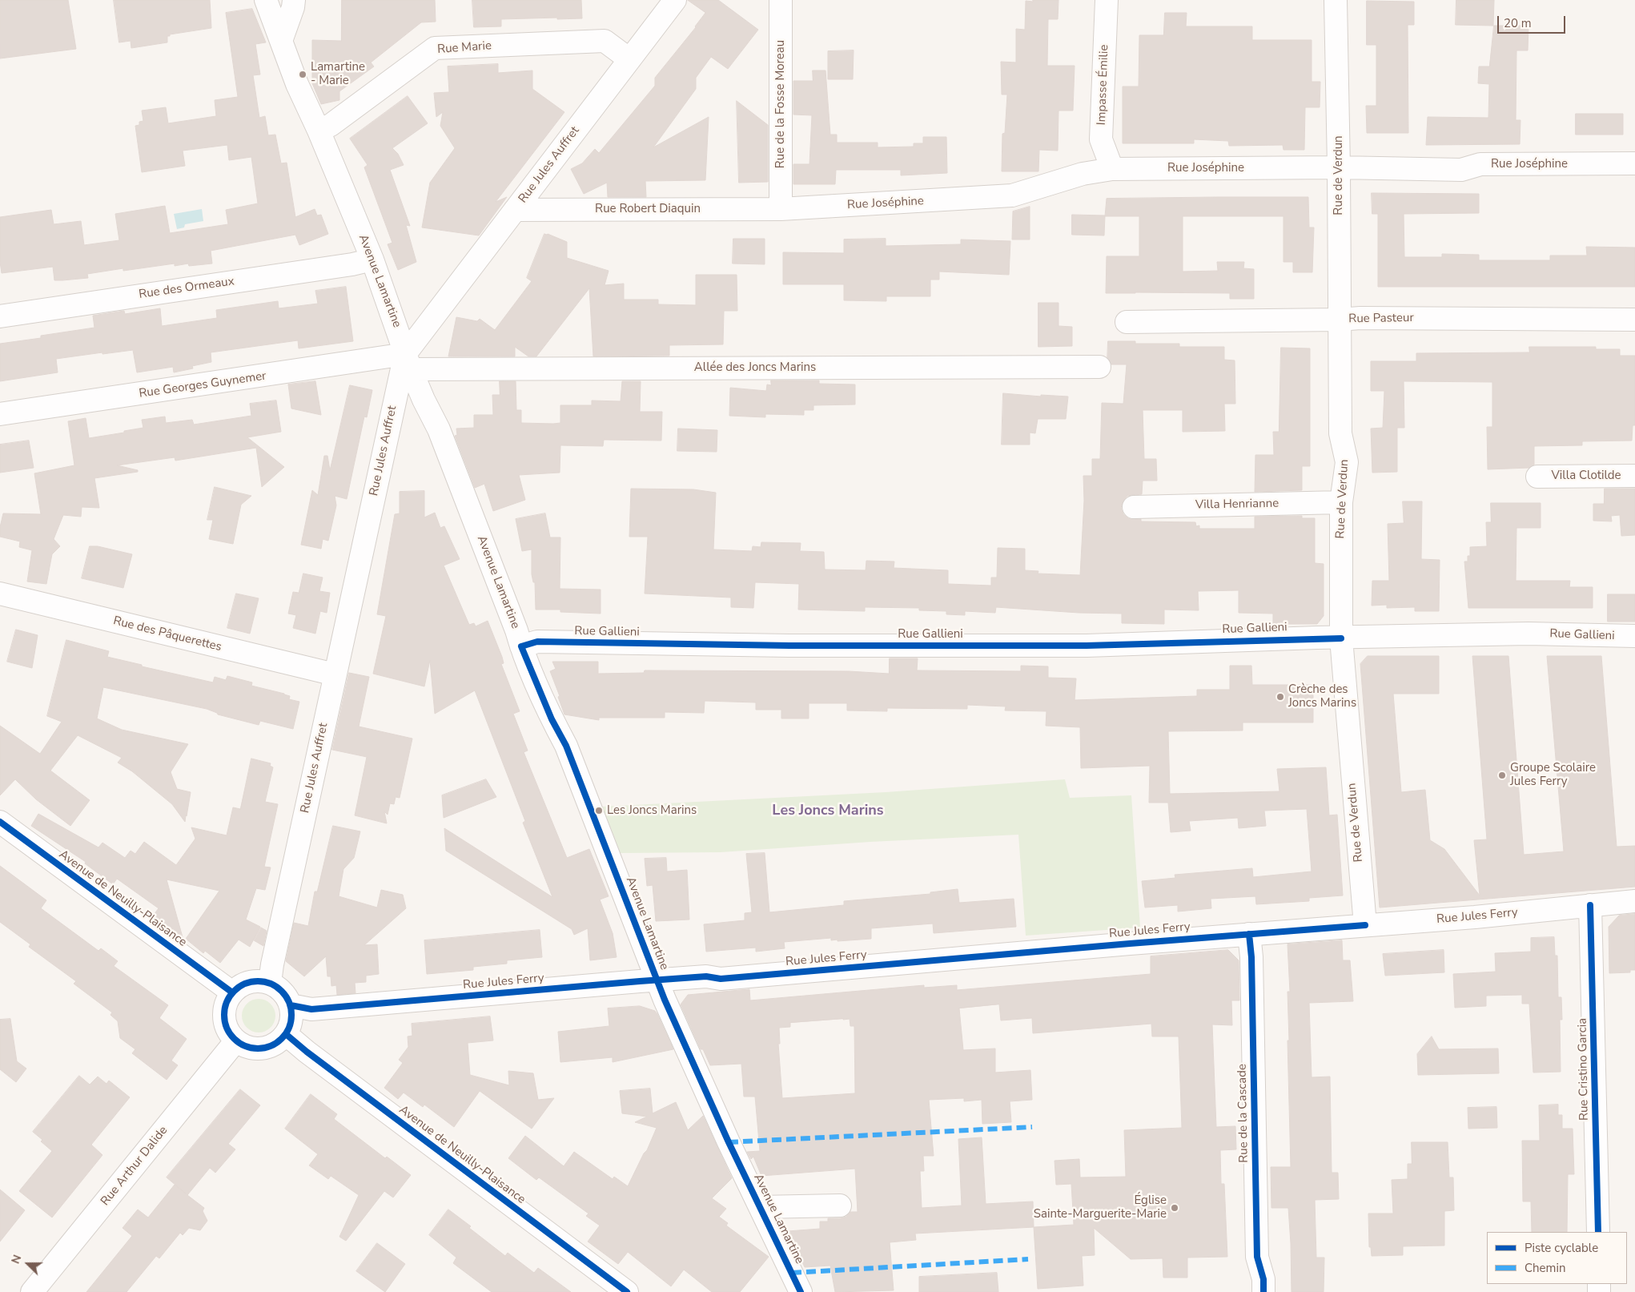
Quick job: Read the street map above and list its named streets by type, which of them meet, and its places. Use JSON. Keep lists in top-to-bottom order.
{
  "streets": {
    "street": [
      "Rue Marie",
      "Impasse Émilie",
      "Rue de la Fosse Moreau",
      "Rue Joséphine",
      "Rue Jules Auffret",
      "Rue de Verdun",
      "Rue Robert Diaquin",
      "Avenue Lamartine",
      "Rue des Ormeaux",
      "Rue Pasteur",
      "Allée des Joncs Marins",
      "Rue Georges Guynemer",
      "Villa Clotilde",
      "Villa Henrianne",
      "Rue Gallieni",
      "Rue des Pâquerettes",
      "Avenue de Neuilly-Plaisance",
      "Rue Jules Ferry",
      "Rue Cristino Garcia",
      "Rue de la Cascade",
      "Rue Arthur Dalide"
    ]
  },
  "crossings": [
    ["Rue Marie", "Rue Jules Auffret"],
    ["Rue Marie", "Avenue Lamartine"],
    ["Impasse Émilie", "Rue Joséphine"],
    ["Rue de la Fosse Moreau", "Rue Joséphine"],
    ["Rue de la Fosse Moreau", "Rue Robert Diaquin"],
    ["Rue Joséphine", "Rue de Verdun"],
    ["Rue Joséphine", "Rue Robert Diaquin"],
    ["Rue Jules Auffret", "Rue Robert Diaquin"],
    ["Rue Jules Auffret", "Avenue Lamartine"],
    ["Rue Jules Auffret", "Allée des Joncs Marins"],
    ["Rue Jules Auffret", "Rue Georges Guynemer"],
    ["Rue Jules Auffret", "Rue des Pâquerettes"],
    ["Rue Jules Auffret", "Avenue de Neuilly-Plaisance"],
    ["Rue Jules Auffret", "Rue Jules Ferry"],
    ["Rue Jules Auffret", "Rue Arthur Dalide"],
    ["Rue de Verdun", "Rue Pasteur"],
    ["Rue de Verdun", "Villa Henrianne"],
    ["Rue de Verdun", "Rue Gallieni"],
    ["Rue de Verdun", "Rue Jules Ferry"],
    ["Avenue Lamartine", "Rue des Ormeaux"],
    ["Avenue Lamartine", "Allée des Joncs Marins"],
    ["Avenue Lamartine", "Rue Georges Guynemer"],
    ["Avenue Lamartine", "Rue Gallieni"],
    ["Avenue Lamartine", "Rue Jules Ferry"],
    ["Allée des Joncs Marins", "Rue Georges Guynemer"],
    ["Avenue de Neuilly-Plaisance", "Rue Jules Ferry"],
    ["Avenue de Neuilly-Plaisance", "Rue Arthur Dalide"],
    ["Rue Jules Ferry", "Rue Cristino Garcia"],
    ["Rue Jules Ferry", "Rue de la Cascade"],
    ["Rue Jules Ferry", "Rue Arthur Dalide"]
  ],
  "districts": ["Les Joncs Marins"],
  "places": [
    "Lamartine - Marie",
    "Crèche des Joncs Marins",
    "Groupe Scolaire Jules Ferry",
    "Les Joncs Marins",
    "Église Sainte-Marguerite-Marie"
  ],
  "legend": ["Piste cyclable", "Chemin"],
  "scale_bar": "20 m",
  "north": "left"
}
